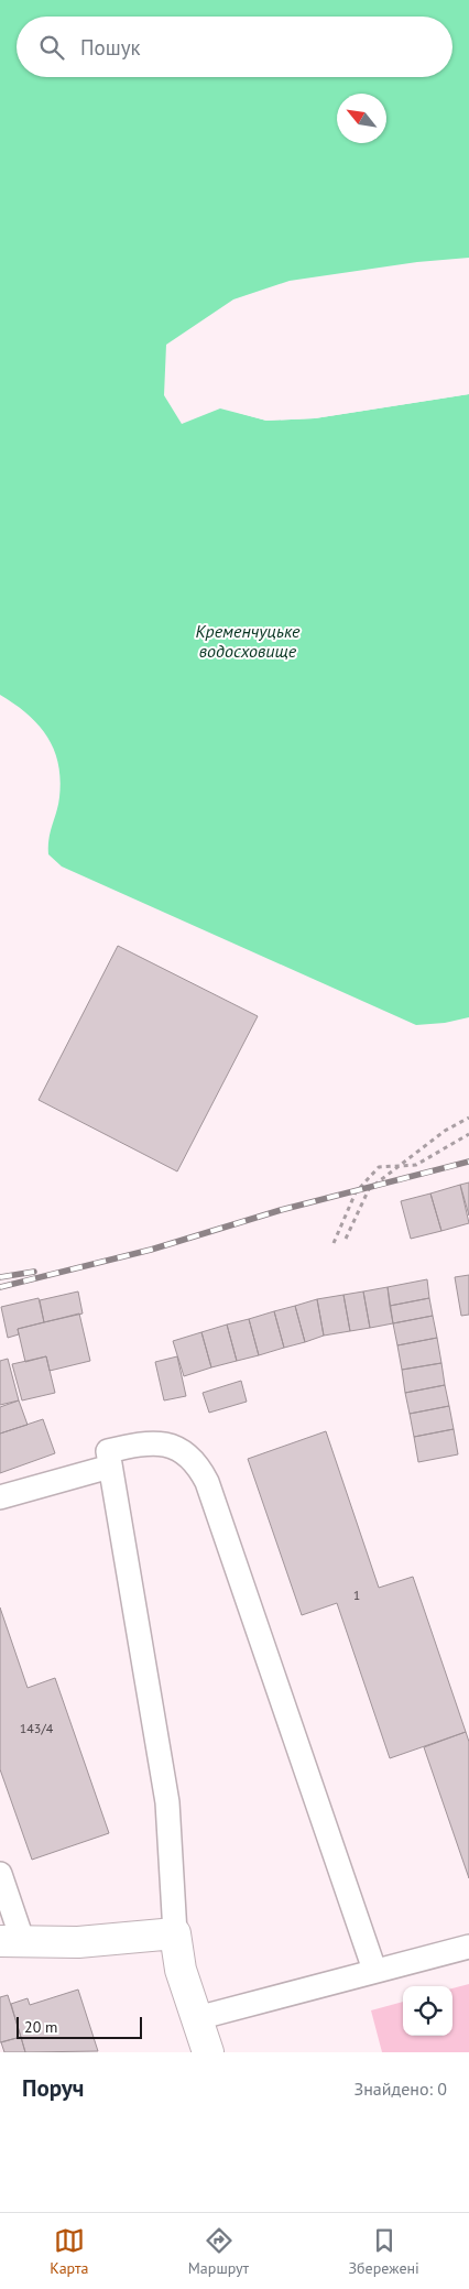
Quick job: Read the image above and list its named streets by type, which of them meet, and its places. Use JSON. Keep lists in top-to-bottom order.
{
  "water": ["Кременчуцьке водосховище"],
  "house_numbers": ["1", "143/4"],
  "scale_bar": "20 m",
  "north": "top left",
  "page": {
    "search": "Пошук",
    "scale": "20 m",
    "heading": ["Поруч", "Знайдено: 0"],
    "nav": ["Карта", "Маршрут", "Збережені"]
  }
}
